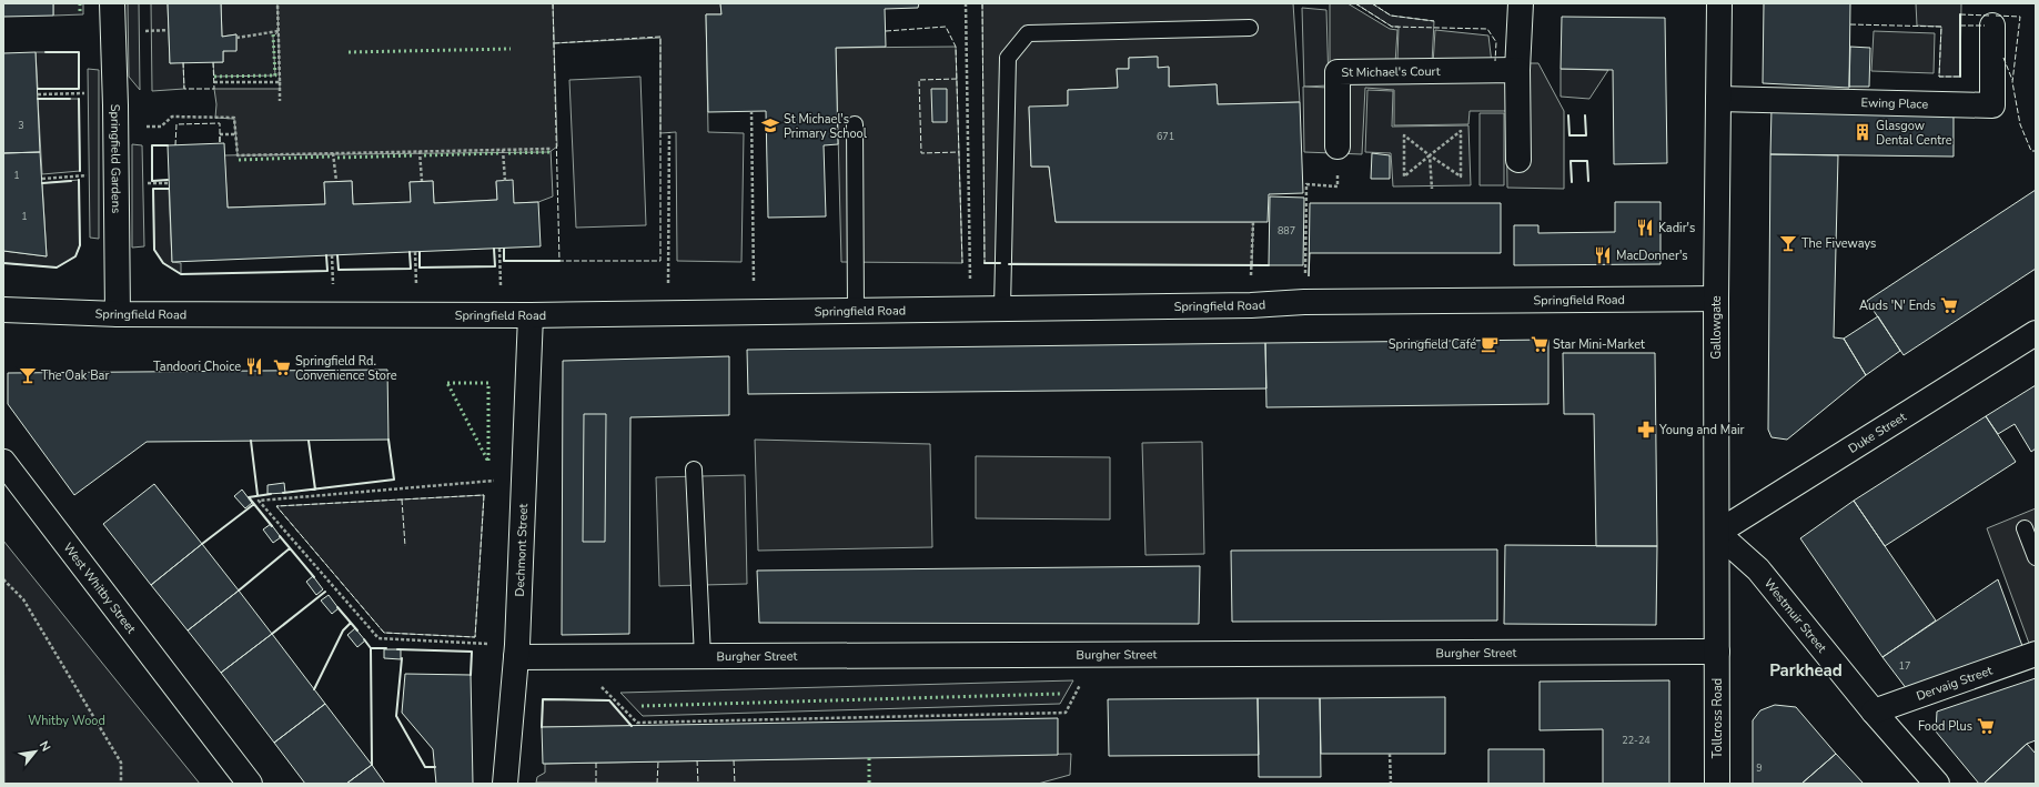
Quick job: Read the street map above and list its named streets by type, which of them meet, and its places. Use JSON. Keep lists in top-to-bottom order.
{
  "streets": {
    "street": [
      "St Michael's Court",
      "Ewing Place",
      "Springfield Gardens",
      "Springfield Road",
      "Gallowgate",
      "Duke Street",
      "Dechmont Street",
      "West Whitby Street",
      "Westmuir Street",
      "Burgher Street",
      "Dervaig Street",
      "Tollcross Road"
    ]
  },
  "crossings": [
    ["Ewing Place", "Gallowgate"],
    ["Springfield Gardens", "Springfield Road"],
    ["Springfield Road", "Gallowgate"],
    ["Springfield Road", "Dechmont Street"],
    ["Gallowgate", "Duke Street"],
    ["Gallowgate", "Westmuir Street"],
    ["Gallowgate", "Burgher Street"],
    ["Gallowgate", "Tollcross Road"],
    ["Duke Street", "Westmuir Street"],
    ["Dechmont Street", "Burgher Street"],
    ["Westmuir Street", "Dervaig Street"],
    ["Burgher Street", "Tollcross Road"]
  ],
  "districts": ["Parkhead"],
  "parks": ["Whitby Wood"],
  "places": {
    "school or university": ["St Michael's Primary School"],
    "building": ["Glasgow Dental Centre"],
    "restaurant": ["Kadir's", "MacDonner's", "Tandoori Choice"],
    "bar": ["The Fiveways", "The Oak Bar"],
    "supermarket": [
      "Auds 'N' Ends",
      "Star Mini-Market",
      "Springfield Rd. Convenience Store",
      "Food Plus"
    ],
    "cafe": ["Springfield Café"],
    "pharmacy": ["Young and Mair"]
  },
  "house_numbers": [
    "3",
    "671",
    "1",
    "1",
    "887",
    "17",
    "22-24",
    "9"
  ],
  "north": "top right"
}
